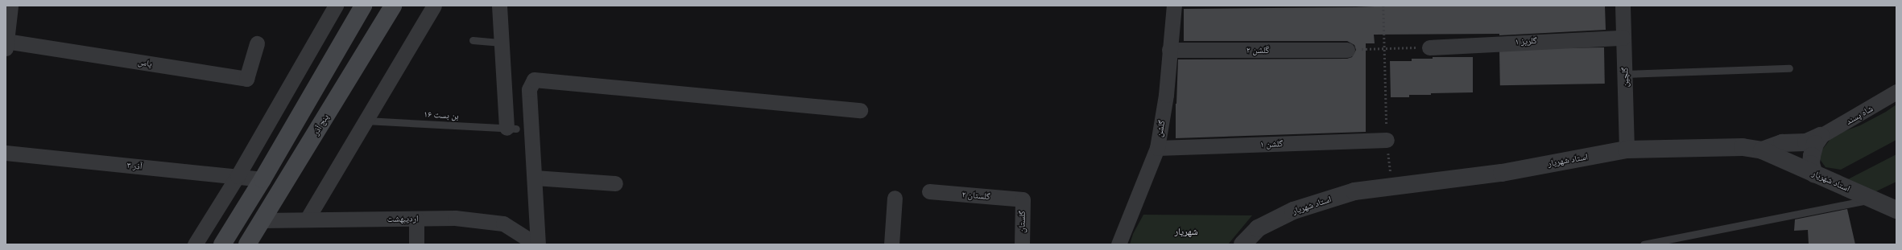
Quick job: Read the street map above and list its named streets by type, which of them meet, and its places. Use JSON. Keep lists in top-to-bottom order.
{
  "streets": {
    "main road": ["پنج آذر"],
    "street": [
      "گلریز ۱",
      "گلشن ۲",
      "یاس",
      "گلچین",
      "شاه پسند",
      "گلشن",
      "گلشن ۱",
      "استاد شهریار",
      "آذر ۳",
      "گلستان ۲",
      "اردیبهشت",
      "گلستان"
    ],
    "lane": ["بن بست ۱۶"]
  },
  "crossings": [
    ["گلریز ۱", "گلچین"],
    ["گلشن ۲", "گلشن"],
    ["گلچین", "استاد شهریار"],
    ["پنج آذر", "اردیبهشت"],
    ["گلشن", "گلشن ۱"],
    ["گلستان ۲", "گلستان"]
  ],
  "districts": ["شهریار"]
}
